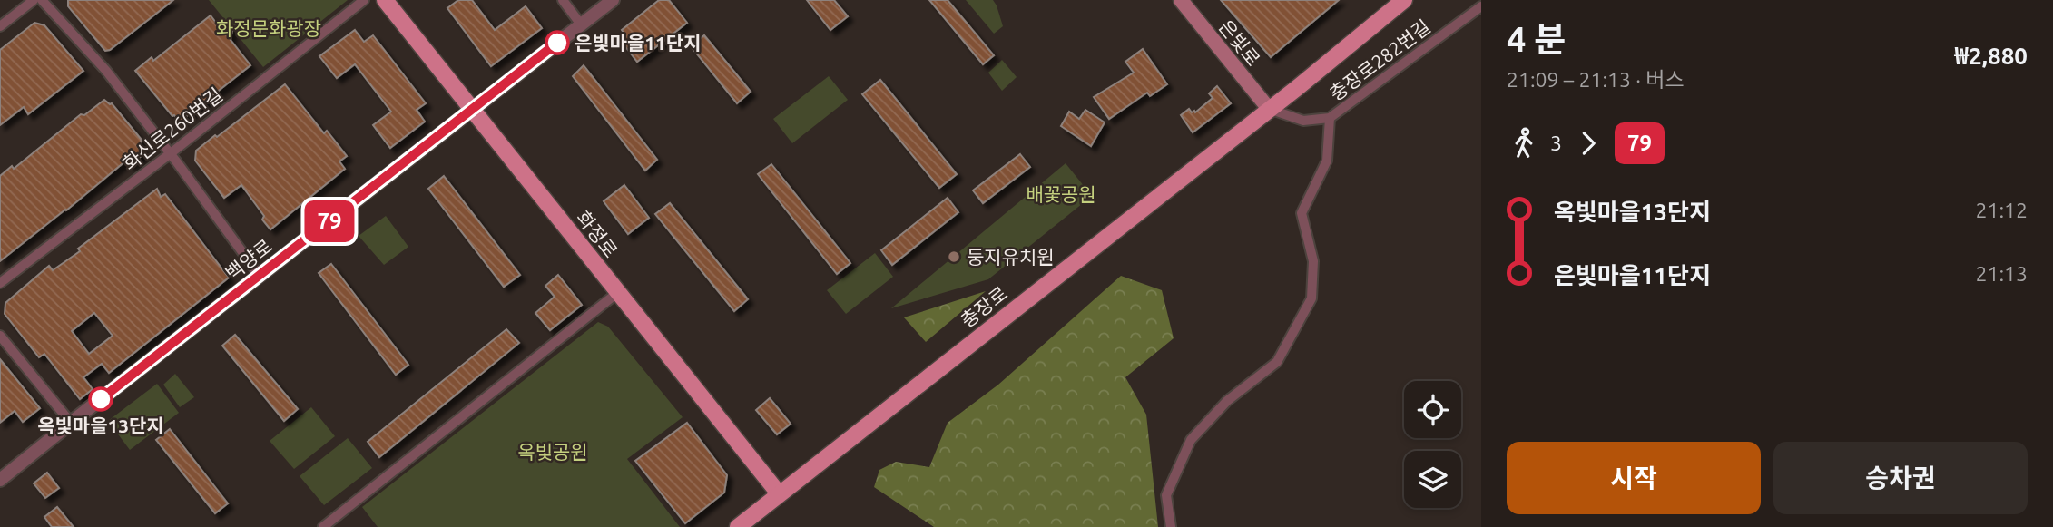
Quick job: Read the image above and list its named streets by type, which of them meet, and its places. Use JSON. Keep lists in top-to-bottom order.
{
  "streets": {
    "main road": ["은빛로", "화정로", "충장로"],
    "street": ["충장로282번길", "화신로260번길", "백양로"]
  },
  "crossings": [
    ["은빛로", "충장로282번길"],
    ["은빛로", "충장로"],
    ["충장로282번길", "충장로"],
    ["화정로", "백양로"],
    ["화정로", "충장로"]
  ],
  "parks": ["화정문화광장", "배꽃공원", "옥빛공원"],
  "places": ["은빛마을11단지", "둥지유치원", "옥빛마을13단지"],
  "lines": ["bus line 79"],
  "page": {
    "on_map": "79",
    "heading": ["4 분", "21:09 – 21:13 · 버스", "₩2,880"],
    "legs": ["3", "79"],
    "list": [
      {
        "name": "옥빛마을13단지",
        "value": "21:12"
      },
      {
        "name": "은빛마을11단지",
        "value": "21:13"
      }
    ],
    "buttons": ["시작", "승차권"]
  }
}
